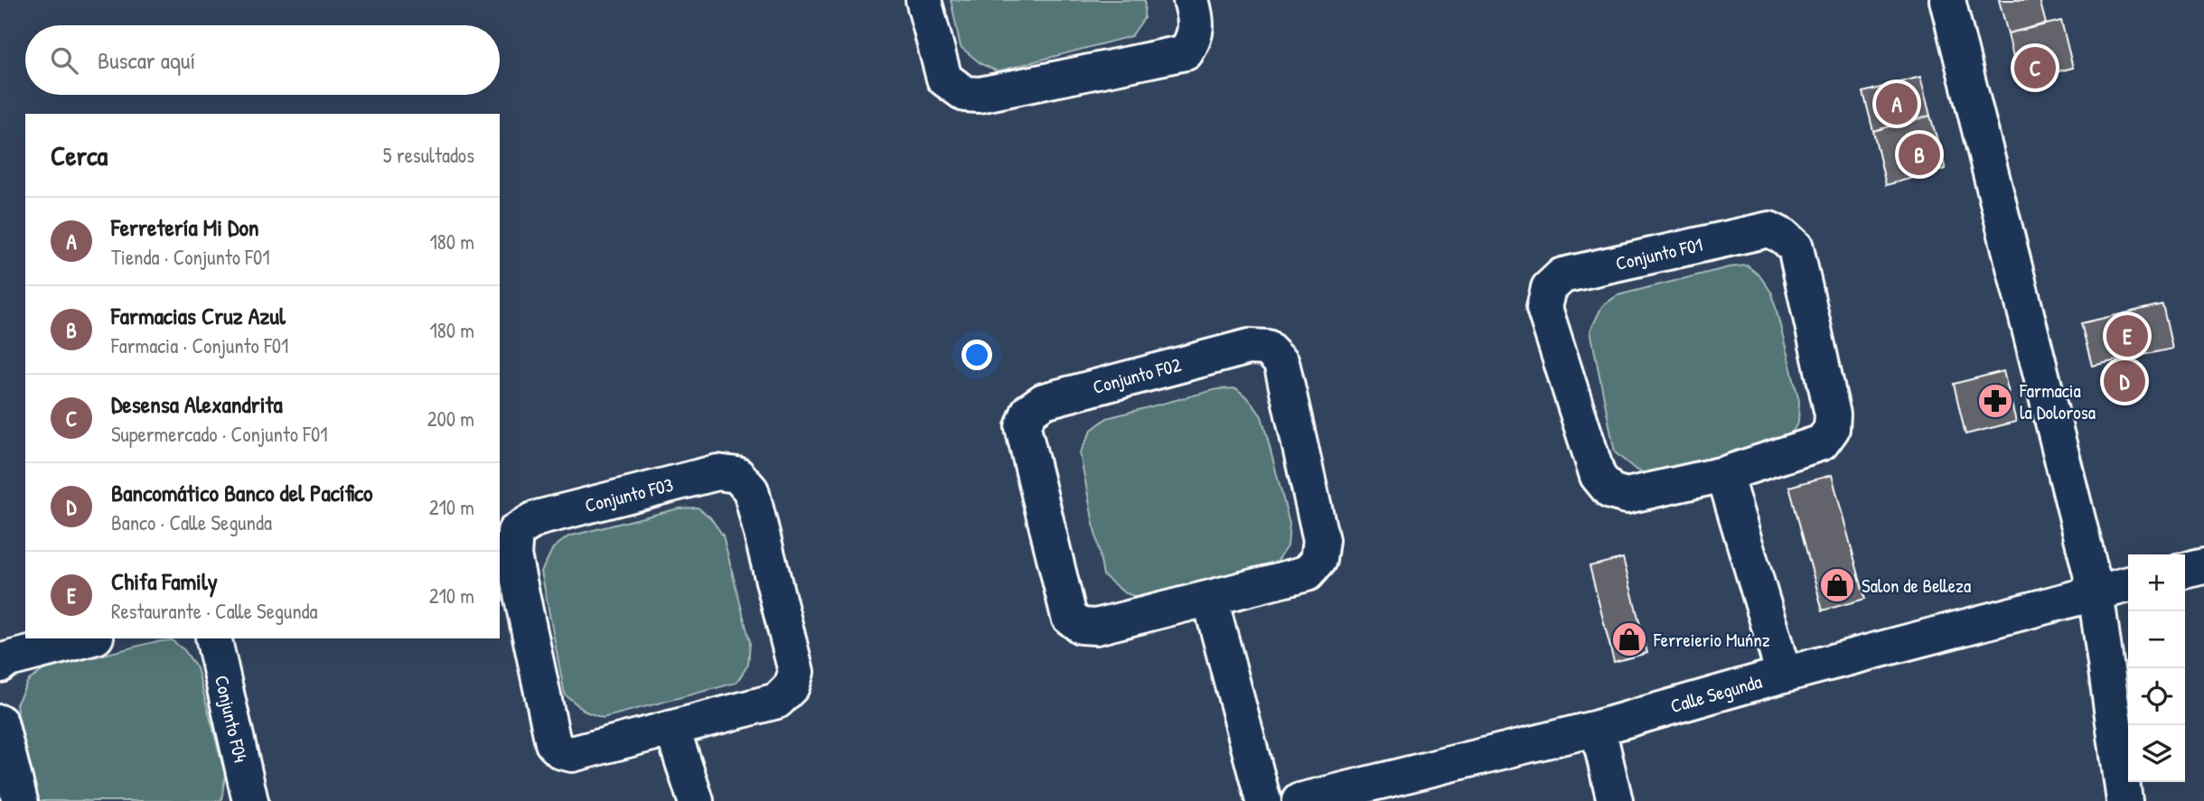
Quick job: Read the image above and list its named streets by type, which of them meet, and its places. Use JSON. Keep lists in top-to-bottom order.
{
  "streets": {
    "street": [
      "Conjunto F01",
      "Conjunto F02",
      "Conjunto F03",
      "Calle Segunda",
      "Conjunto F04"
    ]
  },
  "places": {
    "pharmacy": ["Farmacia la Dolorosa"],
    "shop": ["Salon de Belleza", "Ferreierio Muńnz"]
  },
  "page": {
    "search": "Buscar aquí",
    "pins": [
      "C",
      "A",
      "B",
      "E",
      "D"
    ],
    "heading": ["Cerca", "5 resultados"],
    "list": [
      {
        "mark": "A",
        "name": "Ferretería Mi Don",
        "note": "Tienda · Conjunto F01",
        "value": "180 m"
      },
      {
        "mark": "B",
        "name": "Farmacias Cruz Azul",
        "note": "Farmacia · Conjunto F01",
        "value": "180 m"
      },
      {
        "mark": "C",
        "name": "Desensa Alexandrita",
        "note": "Supermercado · Conjunto F01",
        "value": "200 m"
      },
      {
        "mark": "D",
        "name": "Bancomático Banco del Pacífico",
        "note": "Banco · Calle Segunda",
        "value": "210 m"
      },
      {
        "mark": "E",
        "name": "Chifa Family",
        "note": "Restaurante · Calle Segunda",
        "value": "210 m"
      }
    ],
    "map_buttons": ["+", "−"]
  }
}
